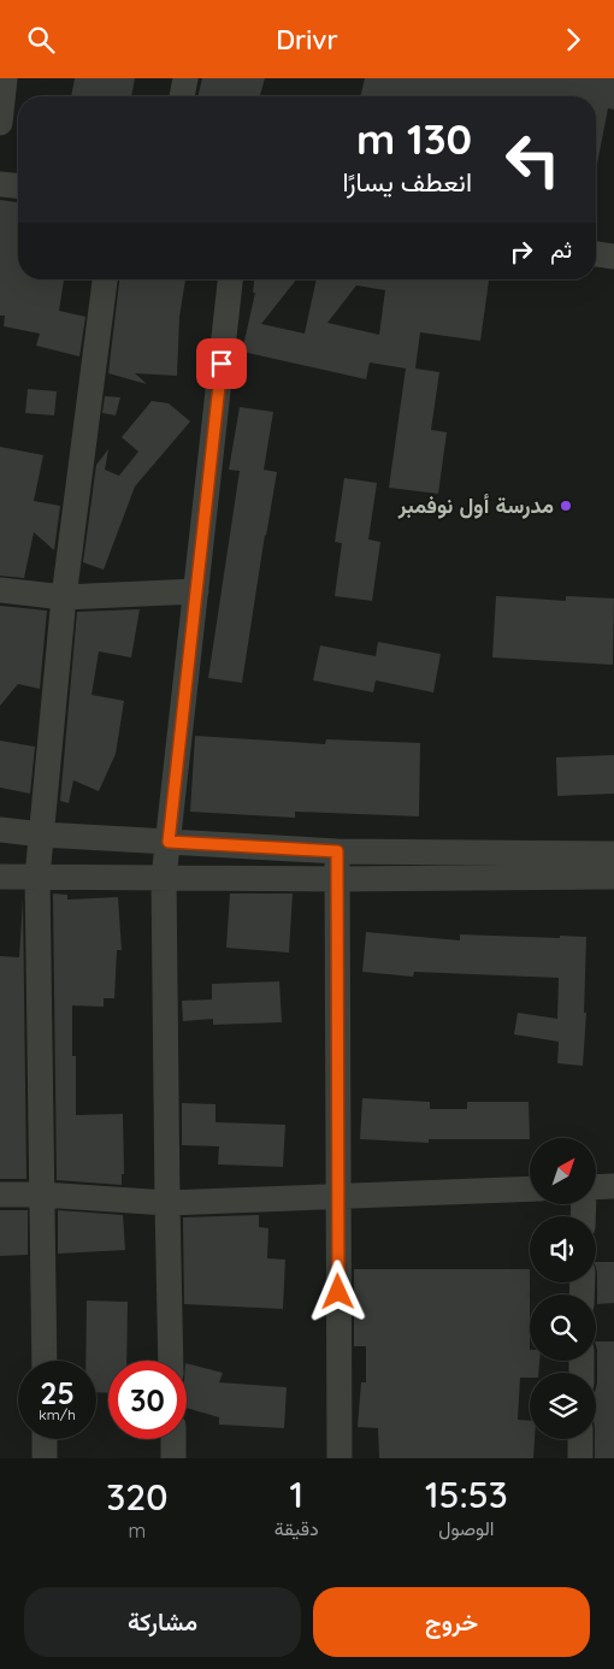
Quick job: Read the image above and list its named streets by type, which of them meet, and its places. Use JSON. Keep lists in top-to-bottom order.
{
  "places": ["مدرسة أول نوفمبر"],
  "north": "top right",
  "page": {
    "header": "Drivr",
    "turn": ["130 m", "انعطف يسارًا"],
    "then": "ثم",
    "speed": "25 km/h",
    "limit": "30",
    "eta": [
      "15:53",
      "الوصول",
      "1",
      "دقيقة",
      "320",
      "m"
    ],
    "buttons": ["خروج", "مشاركة"]
  }
}
